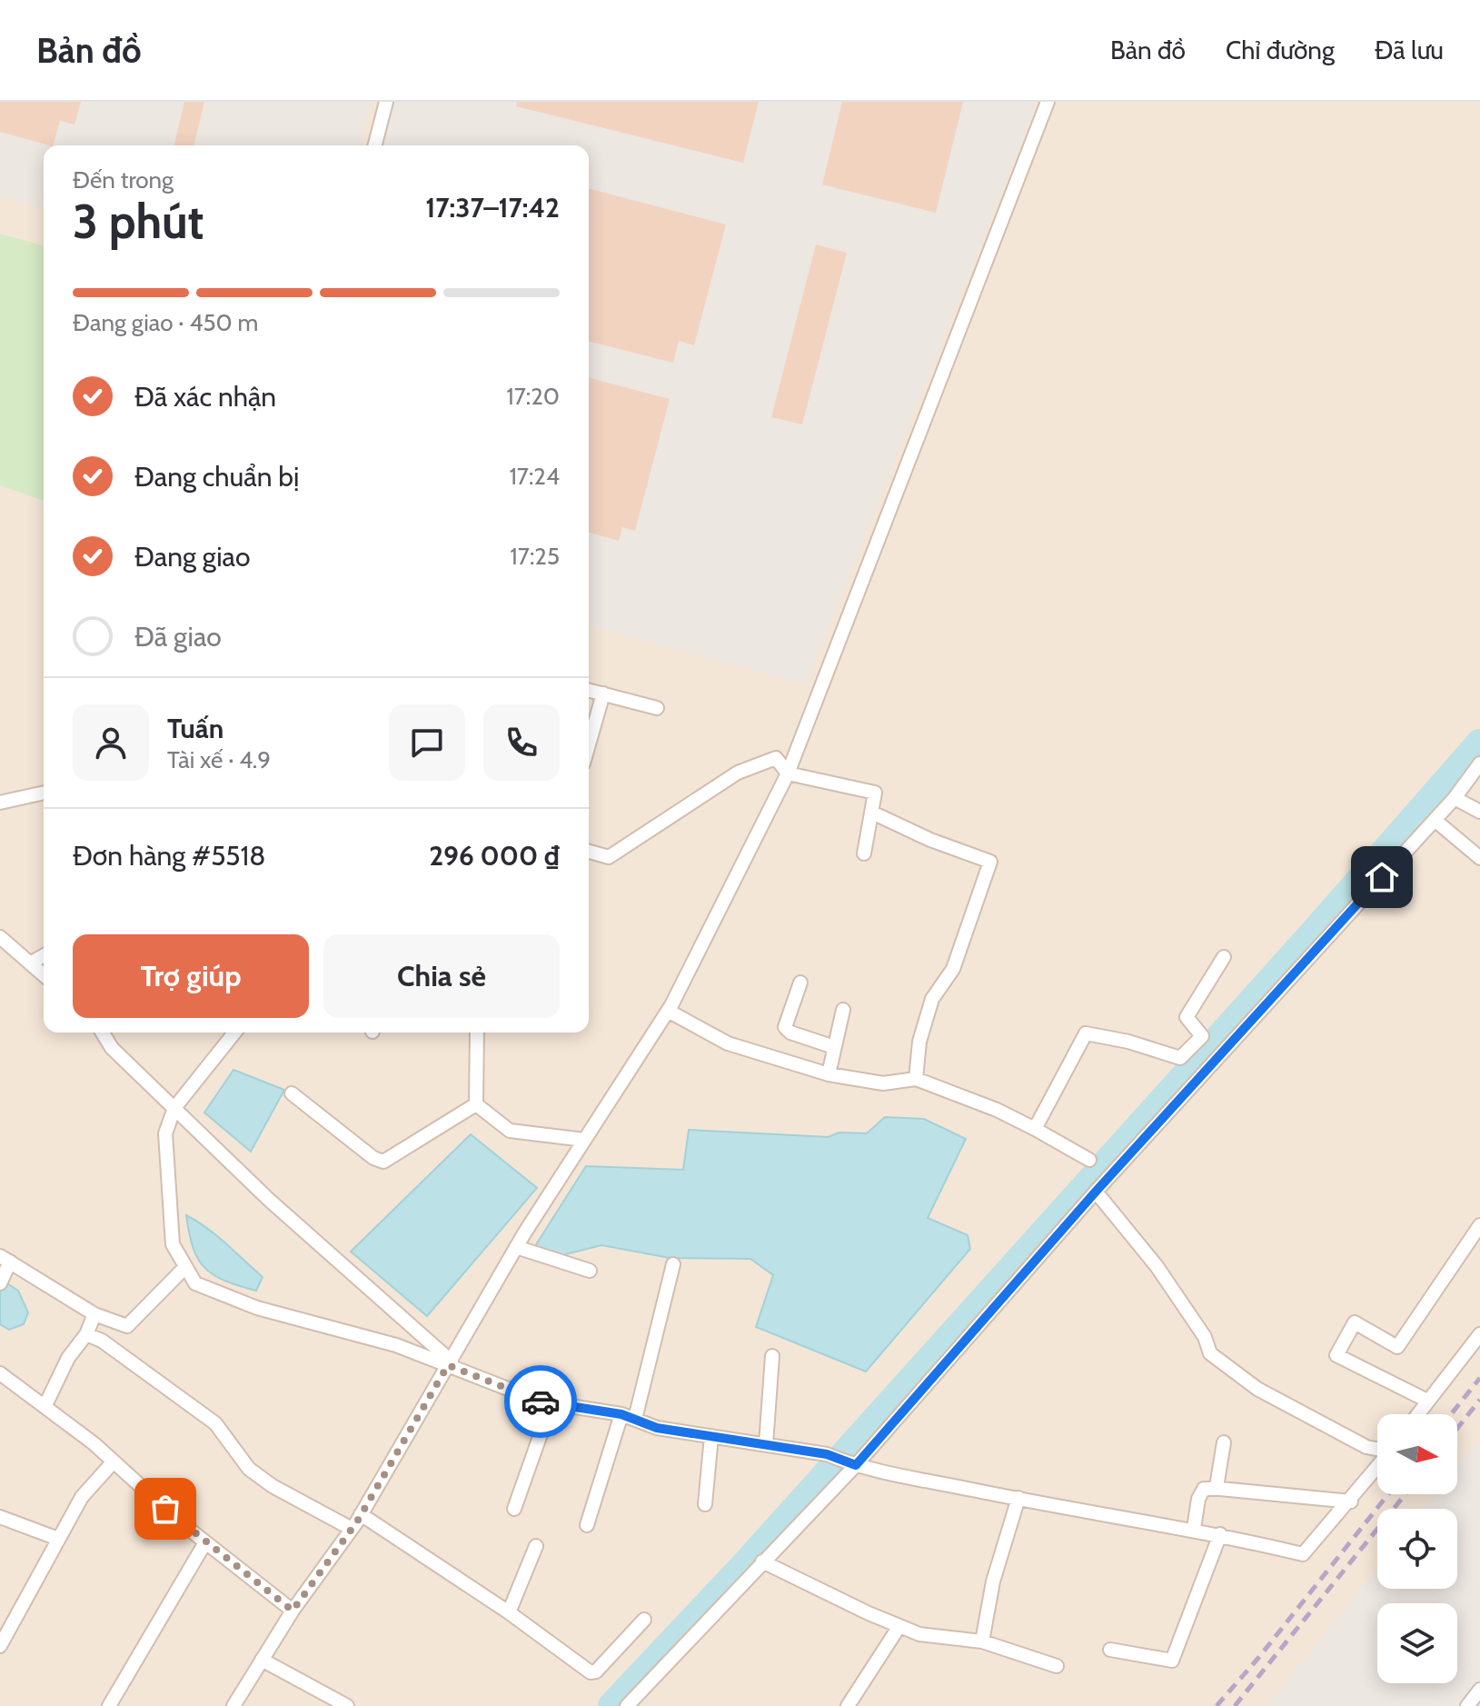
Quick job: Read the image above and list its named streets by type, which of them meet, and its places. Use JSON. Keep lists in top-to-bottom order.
{
  "north": "right",
  "page": {
    "header": "Bản đồ",
    "nav": ["Bản đồ", "Chỉ đường", "Đã lưu"],
    "heading": ["3 phút", "Đến trong", "17:37–17:42"],
    "panel": [
      "Tuấn",
      "Tài xế · 4.9",
      "Đơn hàng #5518",
      "296 000 ₫"
    ],
    "bar": "Đang giao · 450 m",
    "list": [
      ["Đã xác nhận", "17:20"],
      ["Đang chuẩn bị", "17:24"],
      ["Đang giao", "17:25"],
      "Đã giao"
    ],
    "buttons": ["Trợ giúp", "Chia sẻ"]
  }
}
